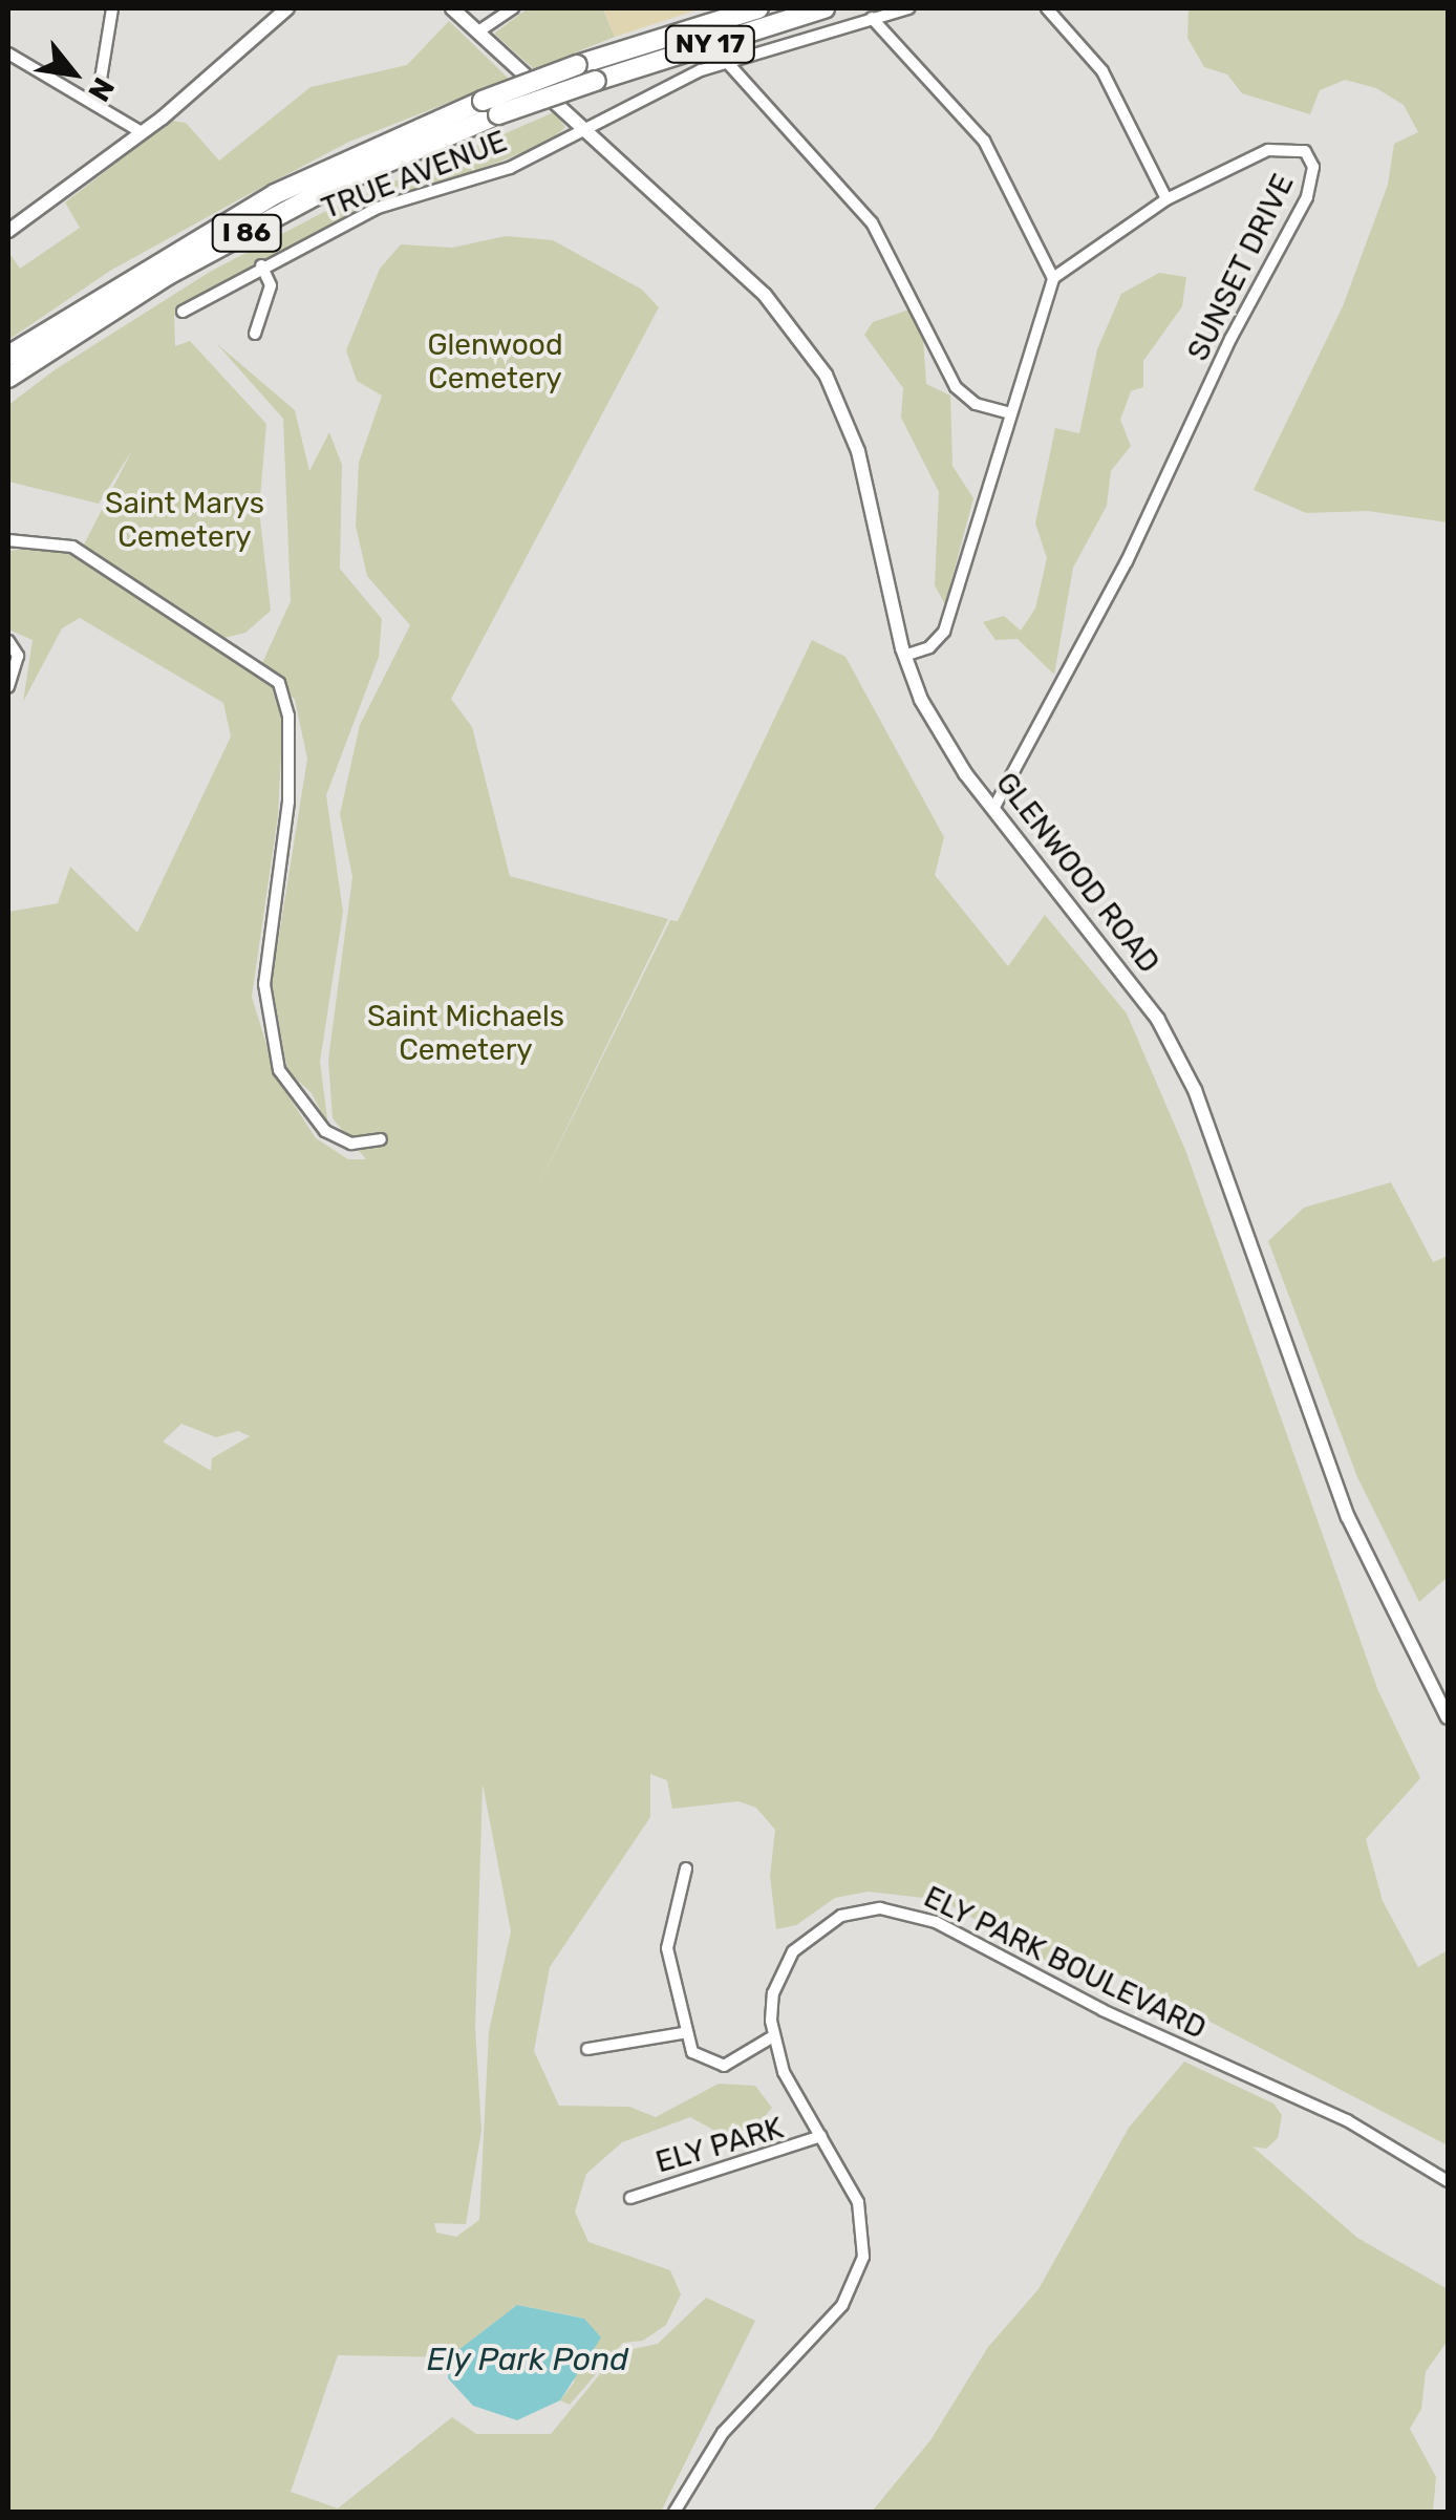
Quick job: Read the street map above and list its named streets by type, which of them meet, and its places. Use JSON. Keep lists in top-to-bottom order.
{
  "streets": {
    "highway": ["NY 17", "I 86"],
    "street": [
      "TRUE AVENUE",
      "SUNSET DRIVE",
      "GLENWOOD ROAD",
      "ELY PARK BOULEVARD",
      "ELY PARK"
    ]
  },
  "crossings": [
    ["NY 17", "I 86"],
    ["TRUE AVENUE", "GLENWOOD ROAD"],
    ["SUNSET DRIVE", "GLENWOOD ROAD"],
    ["ELY PARK BOULEVARD", "ELY PARK"]
  ],
  "water": ["Ely Park Pond"],
  "parks": ["Glenwood Cemetery", "Saint Marys Cemetery", "Saint Michaels Cemetery"],
  "north": "bottom right"
}
